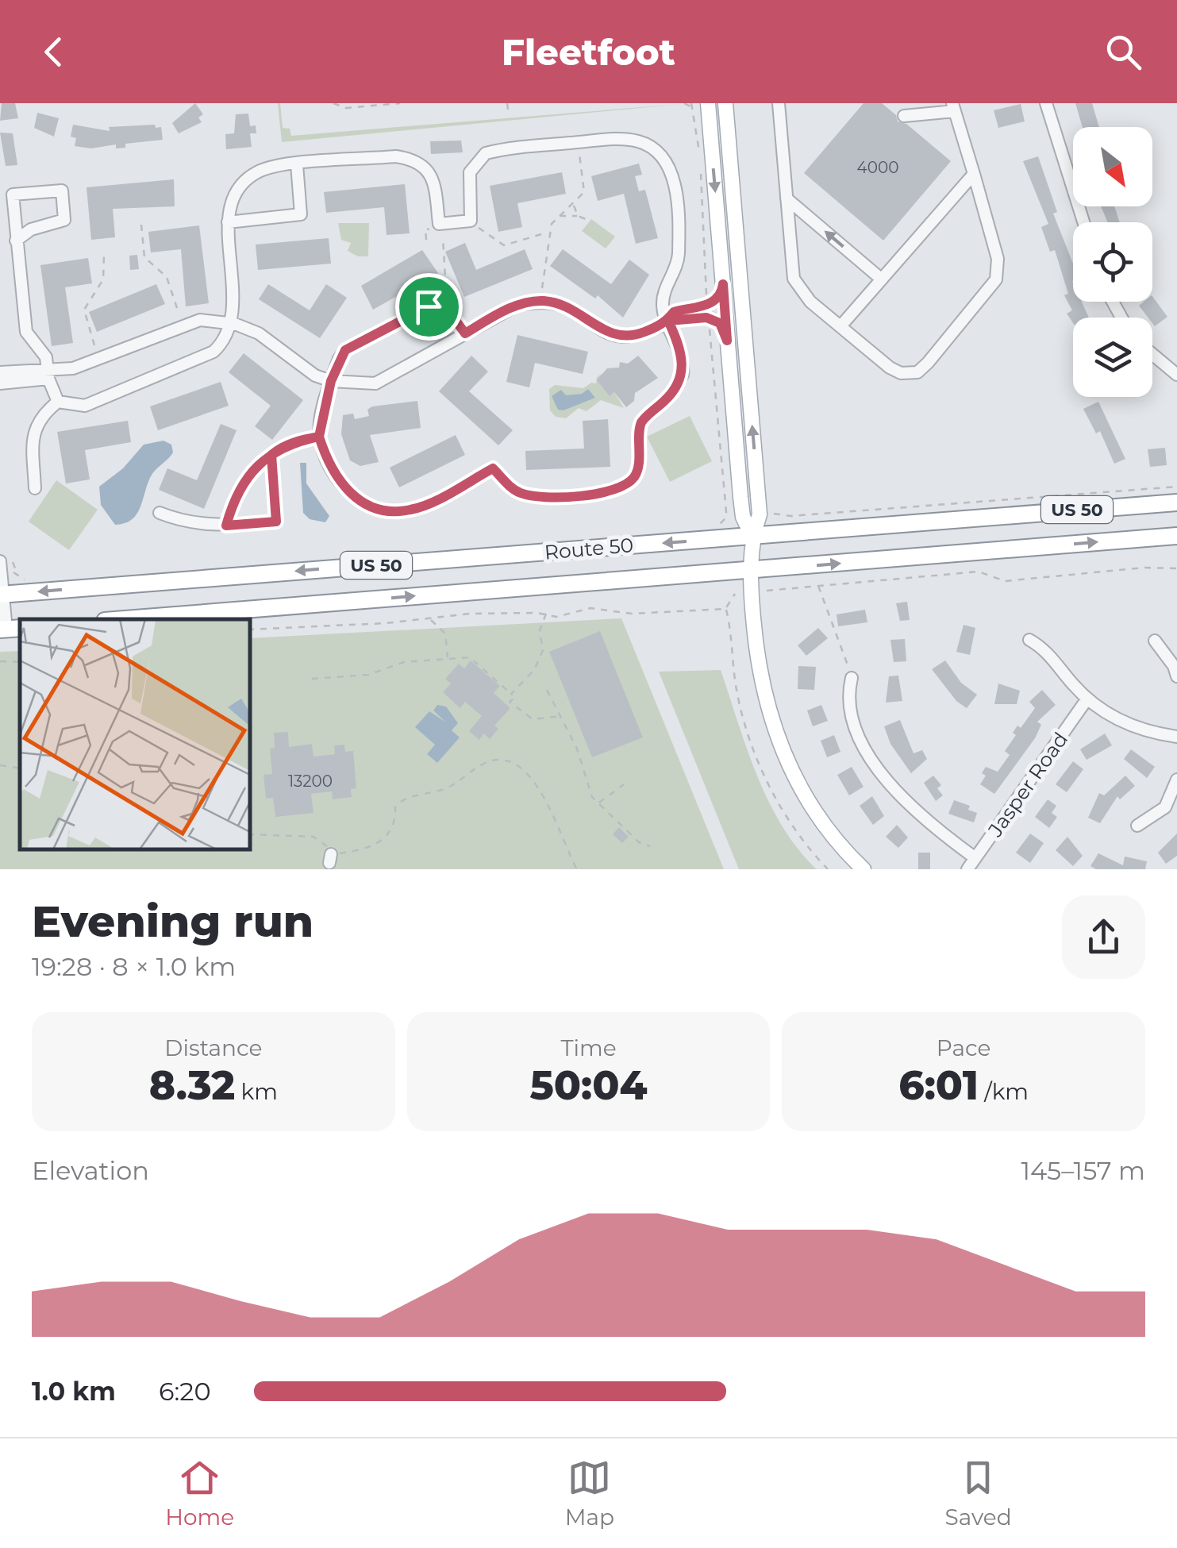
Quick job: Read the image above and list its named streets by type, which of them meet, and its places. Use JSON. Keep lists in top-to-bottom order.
{
  "streets": {
    "highway": ["US 50", "Route 50"],
    "street": ["Jasper Road"]
  },
  "house_numbers": ["4000", "13200"],
  "north": "bottom right",
  "page": {
    "header": "Fleetfoot",
    "heading": ["Evening run", "19:28 · 8 × 1.0 km"],
    "stats": [
      ["Distance", "8.32 km"],
      ["Time", "50:04"],
      ["Pace", "6:01 /km"]
    ],
    "chart": ["Elevation", "145–157 m"],
    "list": [
      {
        "name": "1.0 km",
        "note": "6:20"
      }
    ],
    "tabs": ["Home", "Map", "Saved"]
  }
}
